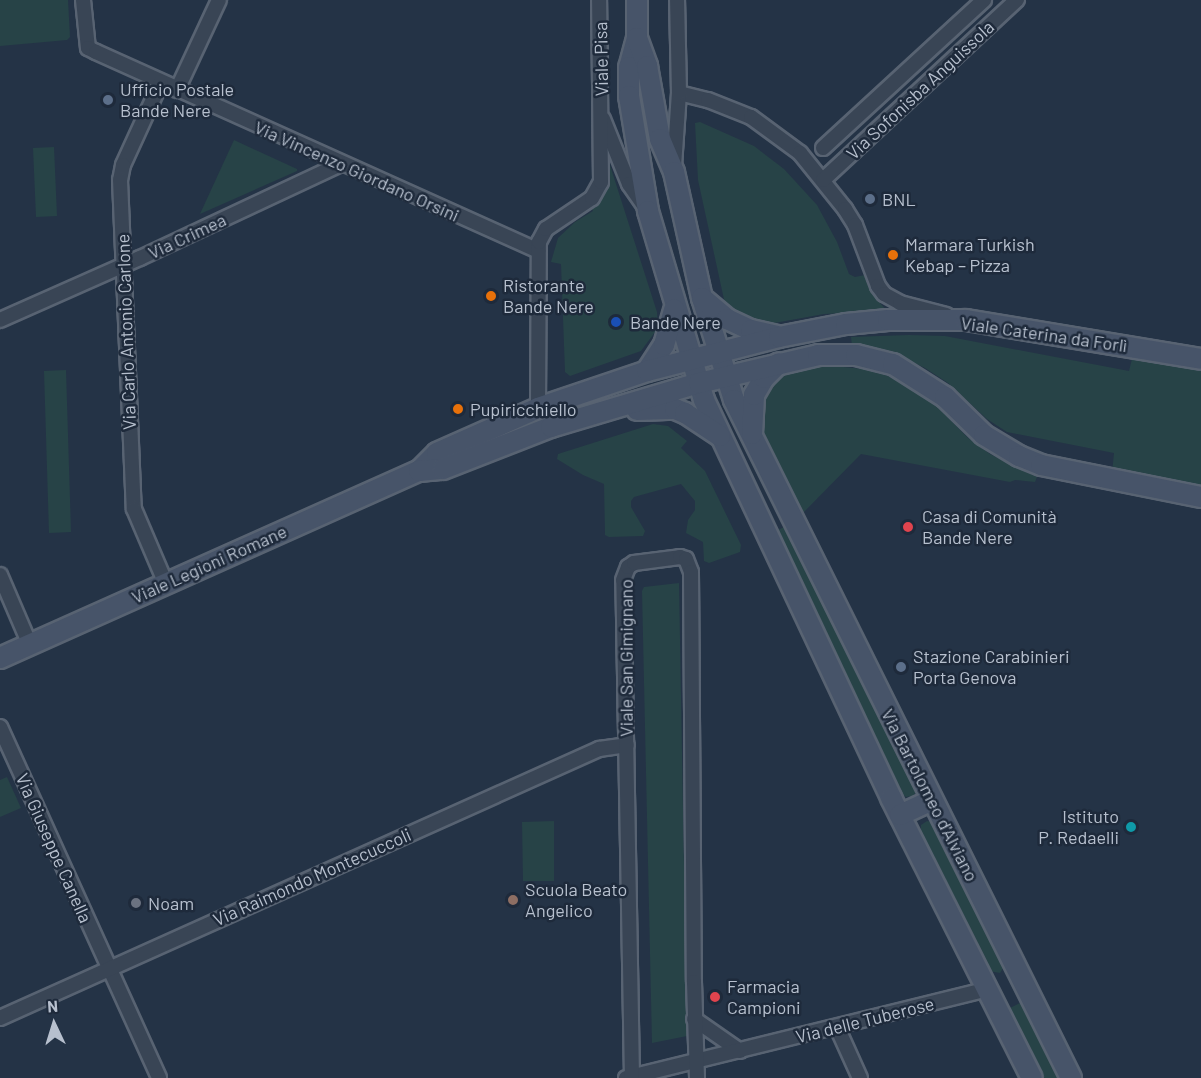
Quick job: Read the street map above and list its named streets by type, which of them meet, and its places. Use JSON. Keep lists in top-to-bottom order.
{
  "streets": {
    "main road": [
      "Viale Pisa",
      "Viale Caterina da Forlì",
      "Viale Legioni Romane",
      "Via Bartolomeo d'Alviano"
    ],
    "street": [
      "Via Sofonisba Anguissola",
      "Via Vincenzo Giordano Orsini",
      "Via Crimea",
      "Via Carlo Antonio Carlone",
      "Viale San Gimignano",
      "Via Giuseppe Canella",
      "Via Raimondo Montecuccoli",
      "Via delle Tuberose"
    ]
  },
  "crossings": [
    ["Viale Pisa", "Via Vincenzo Giordano Orsini"],
    ["Via Vincenzo Giordano Orsini", "Via Crimea"],
    ["Via Vincenzo Giordano Orsini", "Via Carlo Antonio Carlone"],
    ["Via Crimea", "Via Carlo Antonio Carlone"],
    ["Via Carlo Antonio Carlone", "Viale Legioni Romane"],
    ["Viale Caterina da Forlì", "Viale Legioni Romane"],
    ["Viale San Gimignano", "Via Raimondo Montecuccoli"],
    ["Viale San Gimignano", "Via delle Tuberose"],
    ["Via Bartolomeo d'Alviano", "Via delle Tuberose"],
    ["Via Giuseppe Canella", "Via Raimondo Montecuccoli"]
  ],
  "places": [
    "Ufficio Postale Bande Nere",
    "BNL",
    "Marmara Turkish Kebap – Pizza",
    "Ristorante Bande Nere",
    "Bande Nere",
    "Pupiricchiello",
    "Casa di Comunità Bande Nere",
    "Stazione Carabinieri Porta Genova",
    "Istituto P. Redaelli",
    "Scuola Beato Angelico",
    "Noam",
    "Farmacia Campioni"
  ],
  "north": "top"
}
